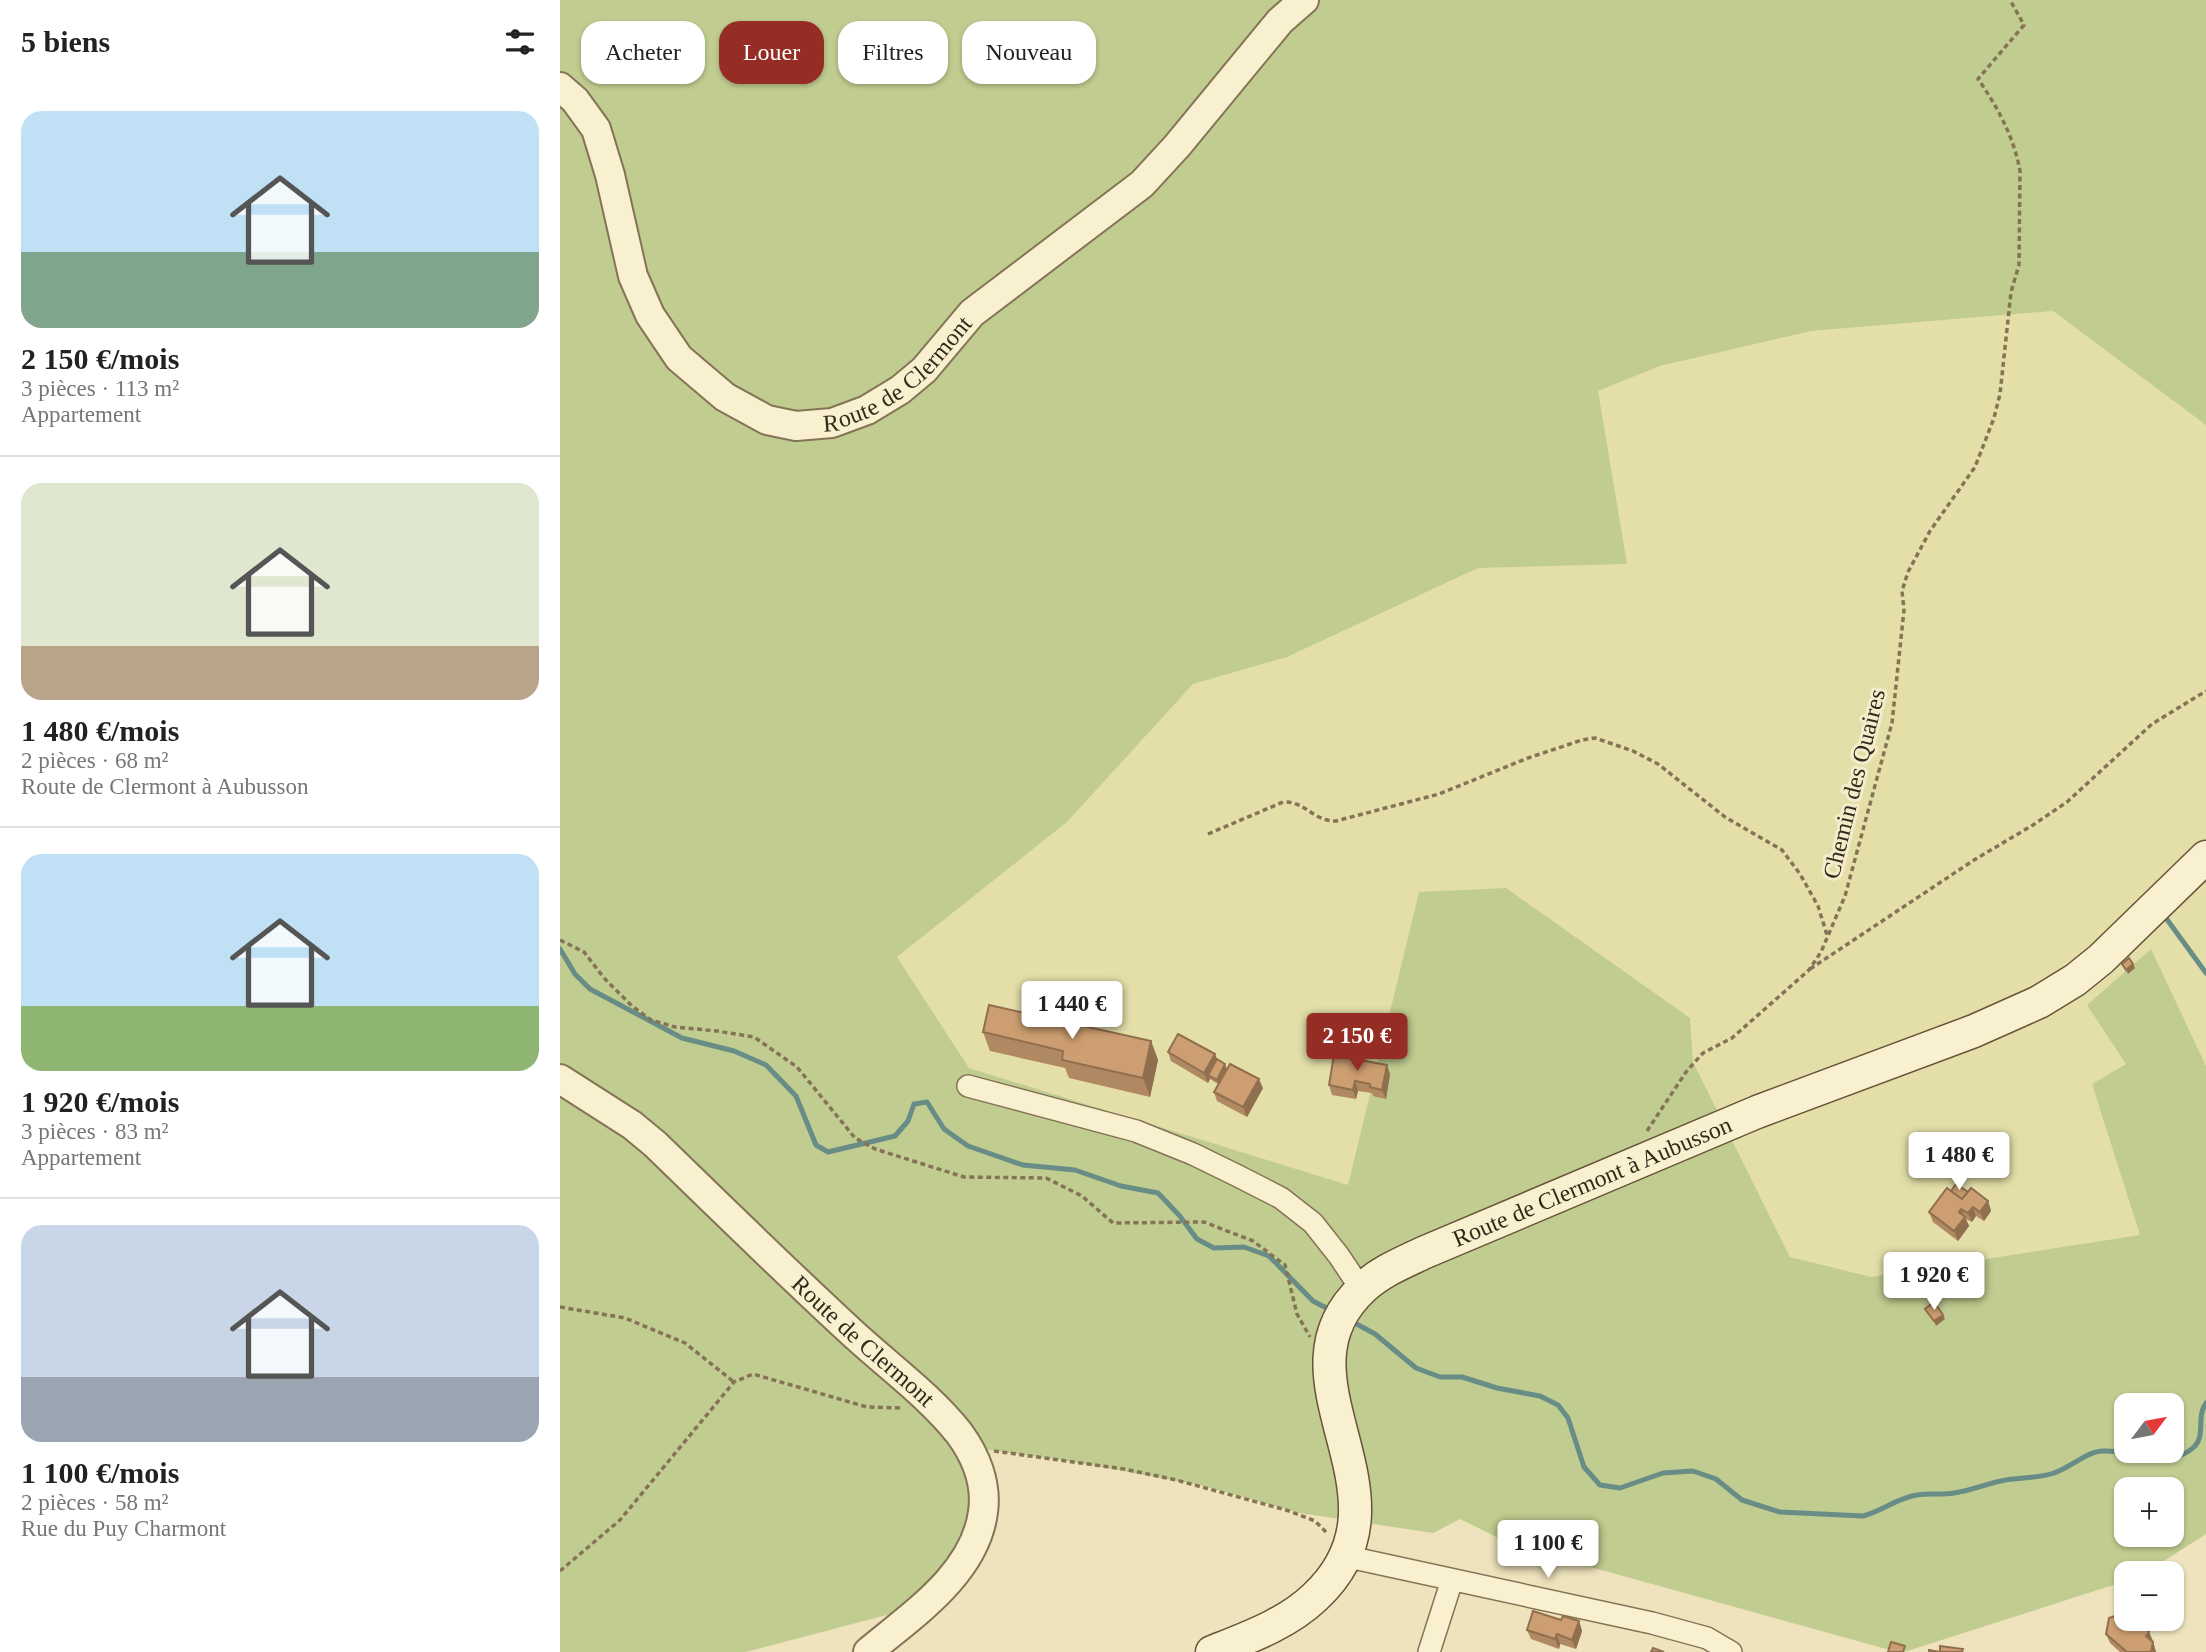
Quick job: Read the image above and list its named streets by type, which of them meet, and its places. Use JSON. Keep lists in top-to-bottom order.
{
  "streets": {
    "main road": ["Route de Clermont à Aubusson"],
    "street": ["Route de Clermont"],
    "path": ["Chemin des Quaires"]
  },
  "north": "top right",
  "page": {
    "heading": "5 biens",
    "chip": [
      "Acheter",
      "Louer",
      "Filtres",
      "Nouveau"
    ],
    "list": [
      {
        "name": "2 150 €/mois",
        "note": "3 pièces · 113 m² · Appartement"
      },
      {
        "name": "1 480 €/mois",
        "note": "2 pièces · 68 m² · Route de Clermont à Aubusson"
      },
      {
        "name": "1 920 €/mois",
        "note": "3 pièces · 83 m² · Appartement"
      },
      {
        "name": "1 100 €/mois",
        "note": "2 pièces · 58 m² · Rue du Puy Charmont"
      }
    ],
    "price": [
      "1 440 €",
      "2 150 €",
      "1 480 €",
      "1 920 €",
      "1 100 €"
    ],
    "map_buttons": ["+", "−"]
  }
}
